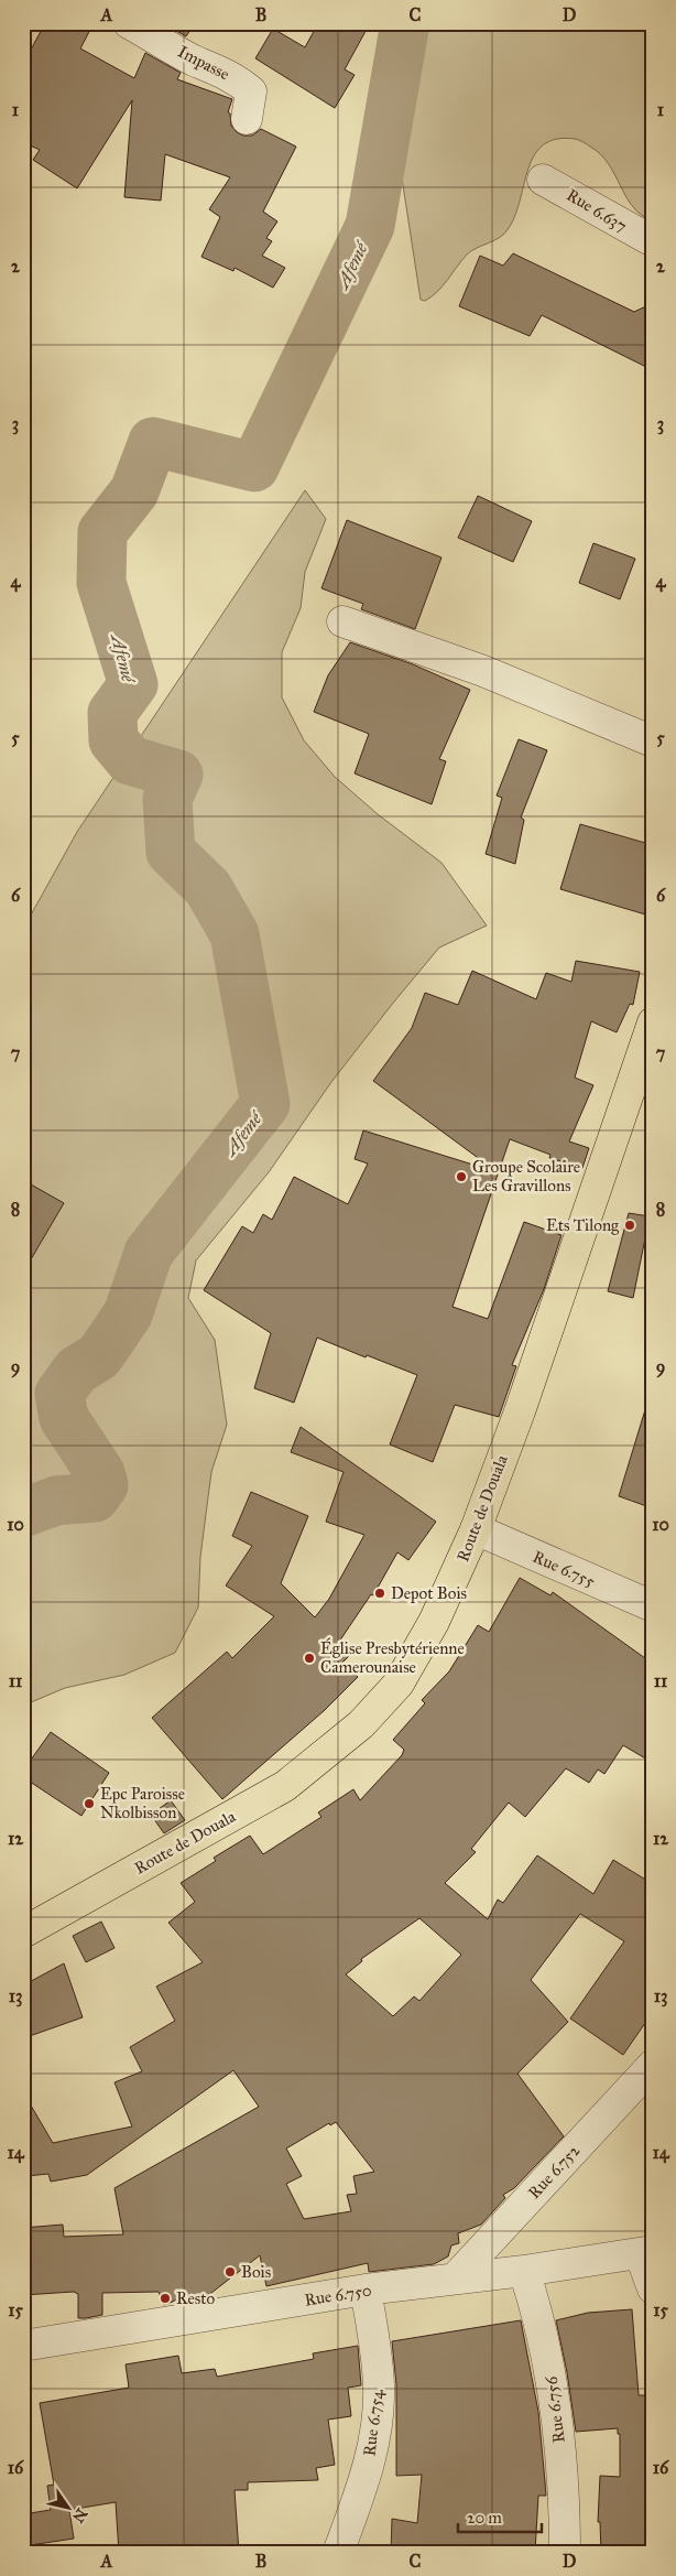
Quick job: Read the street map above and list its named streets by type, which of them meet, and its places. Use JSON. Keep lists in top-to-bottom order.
{
  "streets": {
    "highway": ["Route de Douala"],
    "street": [
      "Impasse",
      "Rue 6.637",
      "Rue 6.755",
      "Rue 6.752",
      "Rue 6.750",
      "Rue 6.756",
      "Rue 6.754"
    ]
  },
  "crossings": [
    ["Route de Douala", "Rue 6.755"],
    ["Rue 6.752", "Rue 6.750"],
    ["Rue 6.750", "Rue 6.756"],
    ["Rue 6.750", "Rue 6.754"]
  ],
  "water": ["Afemé"],
  "places": [
    "Groupe Scolaire Les Gravillons",
    "Ets Tilong",
    "Depot Bois",
    "Église Presbytérienne Camerounaise",
    "Epc Paroisse Nkolbisson",
    "Bois",
    "Resto"
  ],
  "scale_bar": "20 m",
  "north": "bottom right",
  "grid": {
    "columns": [
      "A",
      "B",
      "C",
      "D"
    ],
    "rows": [
      "1",
      "2",
      "3",
      "4",
      "5",
      "6",
      "7",
      "8",
      "9",
      "10",
      "11",
      "12",
      "13",
      "14",
      "15",
      "16"
    ]
  }
}
